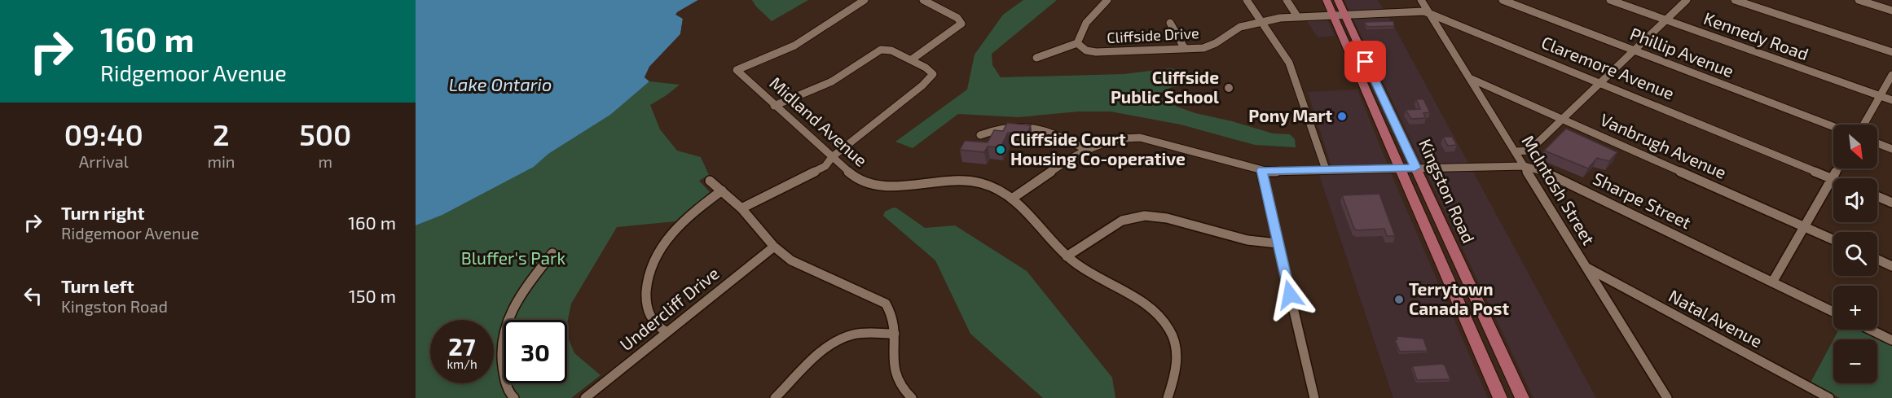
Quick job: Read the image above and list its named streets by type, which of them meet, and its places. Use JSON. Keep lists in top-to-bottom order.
{
  "streets": {
    "main road": ["Kingston Road"],
    "street": [
      "Cliffside Drive",
      "Kennedy Road",
      "Phillip Avenue",
      "Claremore Avenue",
      "Midland Avenue",
      "Vanbrugh Avenue",
      "McIntosh Street",
      "Sharpe Street",
      "Undercliff Drive",
      "Natal Avenue"
    ]
  },
  "crossings": [
    ["Cliffside Drive", "Claremore Avenue"],
    ["Cliffside Drive", "Kingston Road"],
    ["Claremore Avenue", "McIntosh Street"],
    ["Claremore Avenue", "Kingston Road"],
    ["Midland Avenue", "Sharpe Street"],
    ["Vanbrugh Avenue", "McIntosh Street"],
    ["McIntosh Street", "Sharpe Street"],
    ["McIntosh Street", "Natal Avenue"],
    ["Kingston Road", "Sharpe Street"]
  ],
  "water": ["Lake Ontario"],
  "parks": ["Bluffer's Park"],
  "places": [
    "Cliffside Public School",
    "Pony Mart",
    "Cliffside Court Housing Co-operative",
    "Terrytown Canada Post"
  ],
  "north": "bottom right",
  "page": {
    "turn": ["160 m", "Ridgemoor Avenue"],
    "eta": [
      "09:40",
      "Arrival",
      "2",
      "min",
      "500",
      "m"
    ],
    "map_buttons": ["+", "−"],
    "list": [
      {
        "name": "Turn right",
        "note": "Ridgemoor Avenue",
        "value": "160 m"
      },
      {
        "name": "Turn left",
        "note": "Kingston Road",
        "value": "150 m"
      }
    ],
    "speed": "27 km/h",
    "limit": "30"
  }
}
